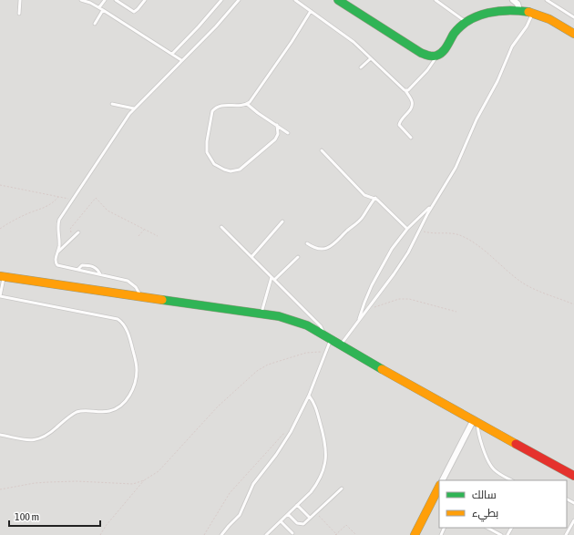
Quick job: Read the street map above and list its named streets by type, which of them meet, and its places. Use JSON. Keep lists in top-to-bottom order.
{
  "legend": ["سالك", "بطيء"],
  "scale_bar": "100 m"
}
